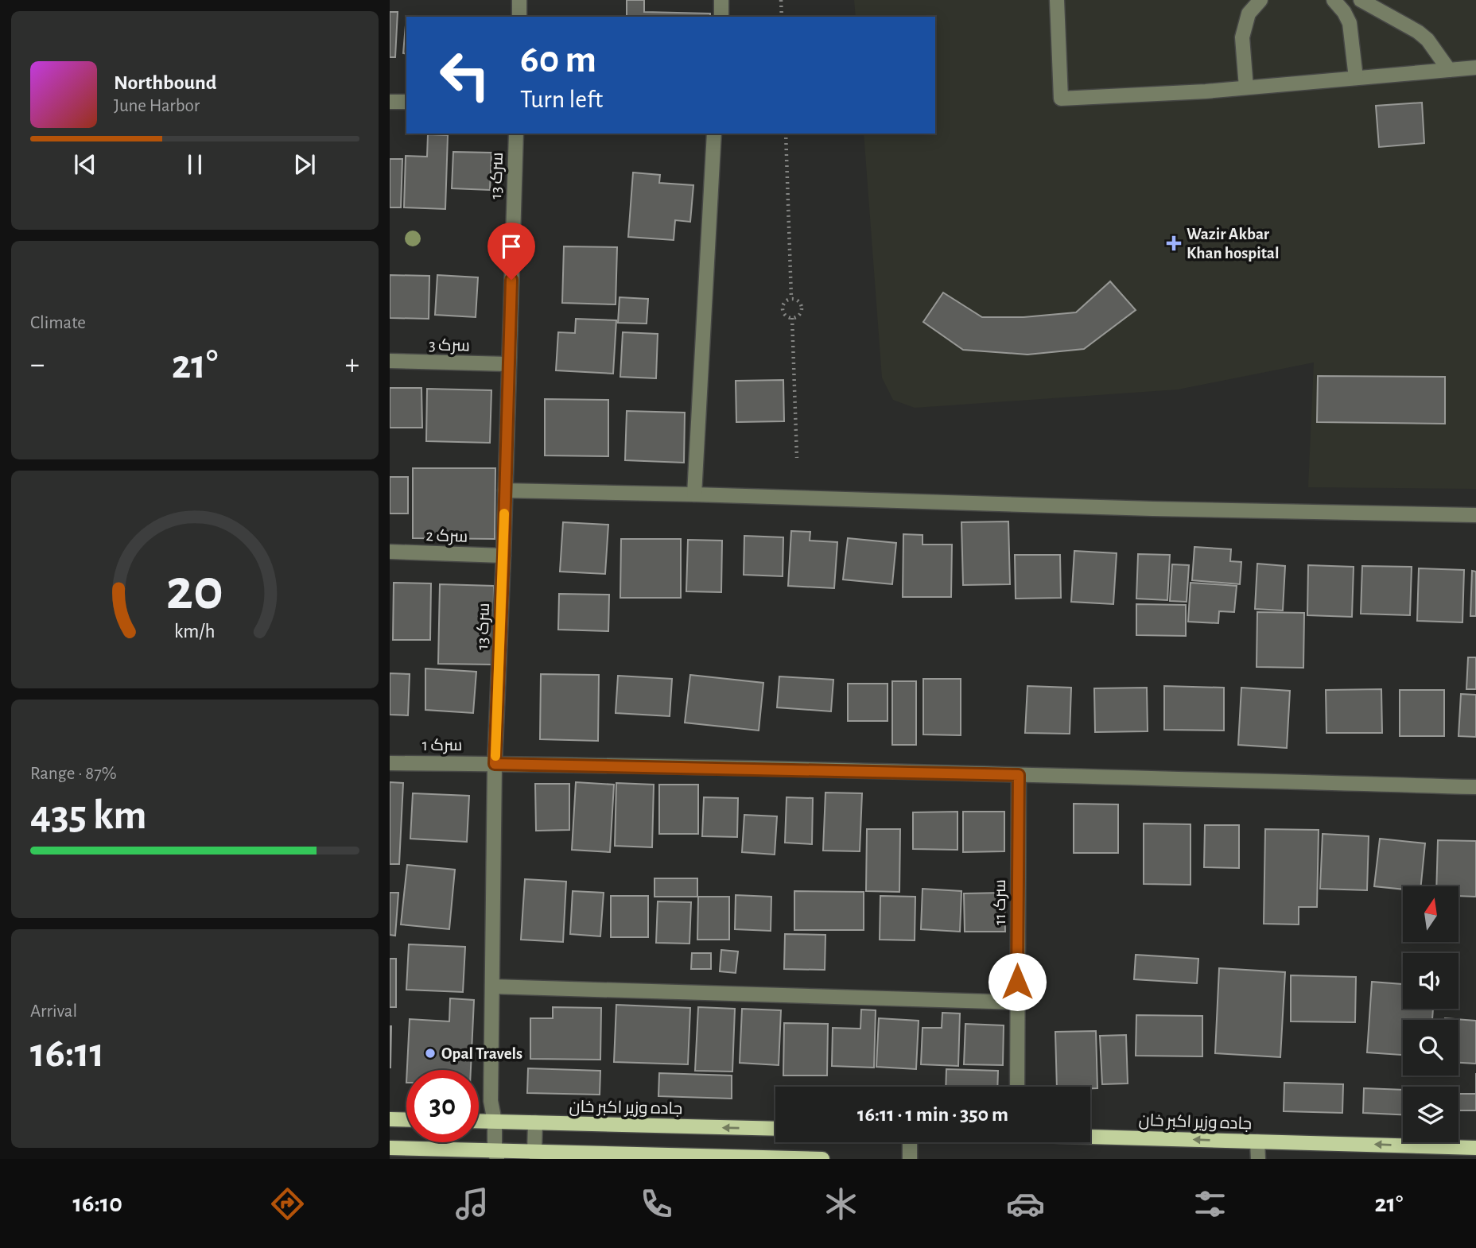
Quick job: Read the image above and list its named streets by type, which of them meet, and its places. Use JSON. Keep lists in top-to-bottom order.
{
  "streets": {
    "main road": ["جاده وزیر اکبر خان"],
    "street": [
      "سرک 13",
      "سرک 3",
      "سرک 2",
      "سرک 1",
      "سرک 11"
    ]
  },
  "crossings": [
    ["سرک 13", "سرک 3"],
    ["سرک 13", "سرک 2"],
    ["سرک 13", "سرک 1"],
    ["سرک 13", "جاده وزیر اکبر خان"],
    ["سرک 1", "سرک 11"]
  ],
  "places": {
    "health": ["Wazir Akbar Khan hospital"],
    "other": ["Opal Travels"]
  },
  "north": "top",
  "page": {
    "turn": ["60 m", "Turn left"],
    "song": ["Northbound", "June Harbor"],
    "tile": [
      "Climate",
      ["Range · 87%", "435 km"],
      ["Arrival", "16:11"]
    ],
    "heat": ["−", "21°", "+"],
    "limit": "30",
    "trip": "16:11 · 1 min · 350 m",
    "tabs": ["16:10", "21°"],
    "gauge": ["20", "km/h"]
  }
}
